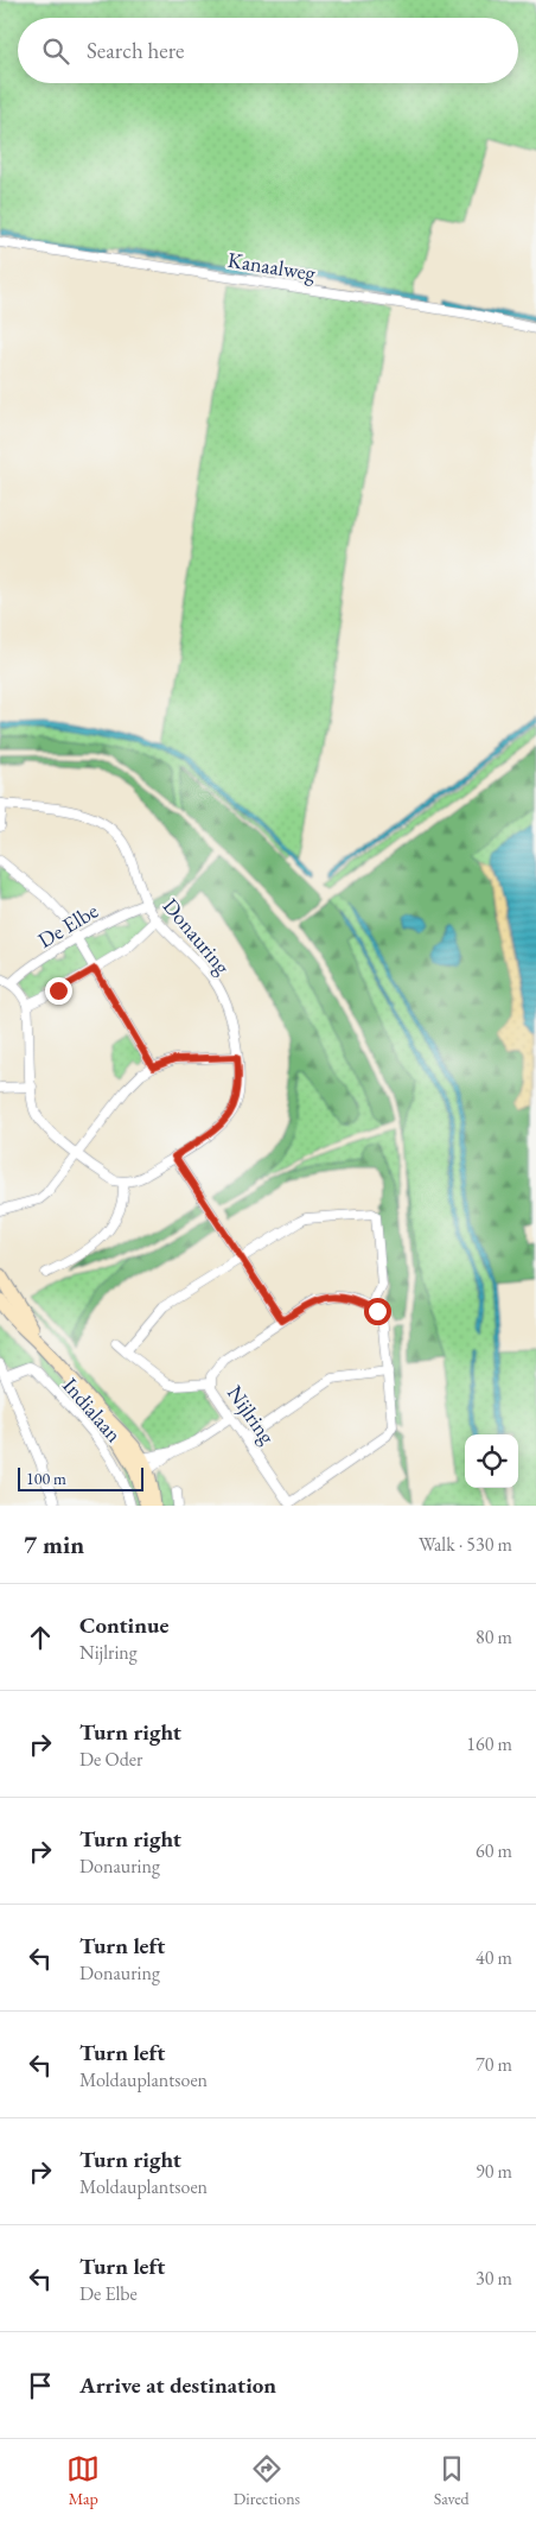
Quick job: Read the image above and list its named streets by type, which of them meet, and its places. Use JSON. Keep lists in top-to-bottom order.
{
  "streets": {
    "street": [
      "Kanaalweg",
      "De Elbe",
      "Donauring",
      "Indialaan",
      "Nijlring"
    ]
  },
  "crossings": [
    ["De Elbe", "Donauring"]
  ],
  "scale_bar": "100 m",
  "page": {
    "search": "Search here",
    "scale": "100 m",
    "heading": ["7 min", "Walk · 530 m"],
    "list": [
      ["Continue", "Nijlring", "80 m"],
      ["Turn right", "De Oder", "160 m"],
      ["Turn right", "Donauring", "60 m"],
      ["Turn left", "Donauring", "40 m"],
      ["Turn left", "Moldauplantsoen", "70 m"],
      ["Turn right", "Moldauplantsoen", "90 m"],
      ["Turn left", "De Elbe", "30 m"],
      "Arrive at destination"
    ],
    "nav": ["Map", "Directions", "Saved"]
  }
}
